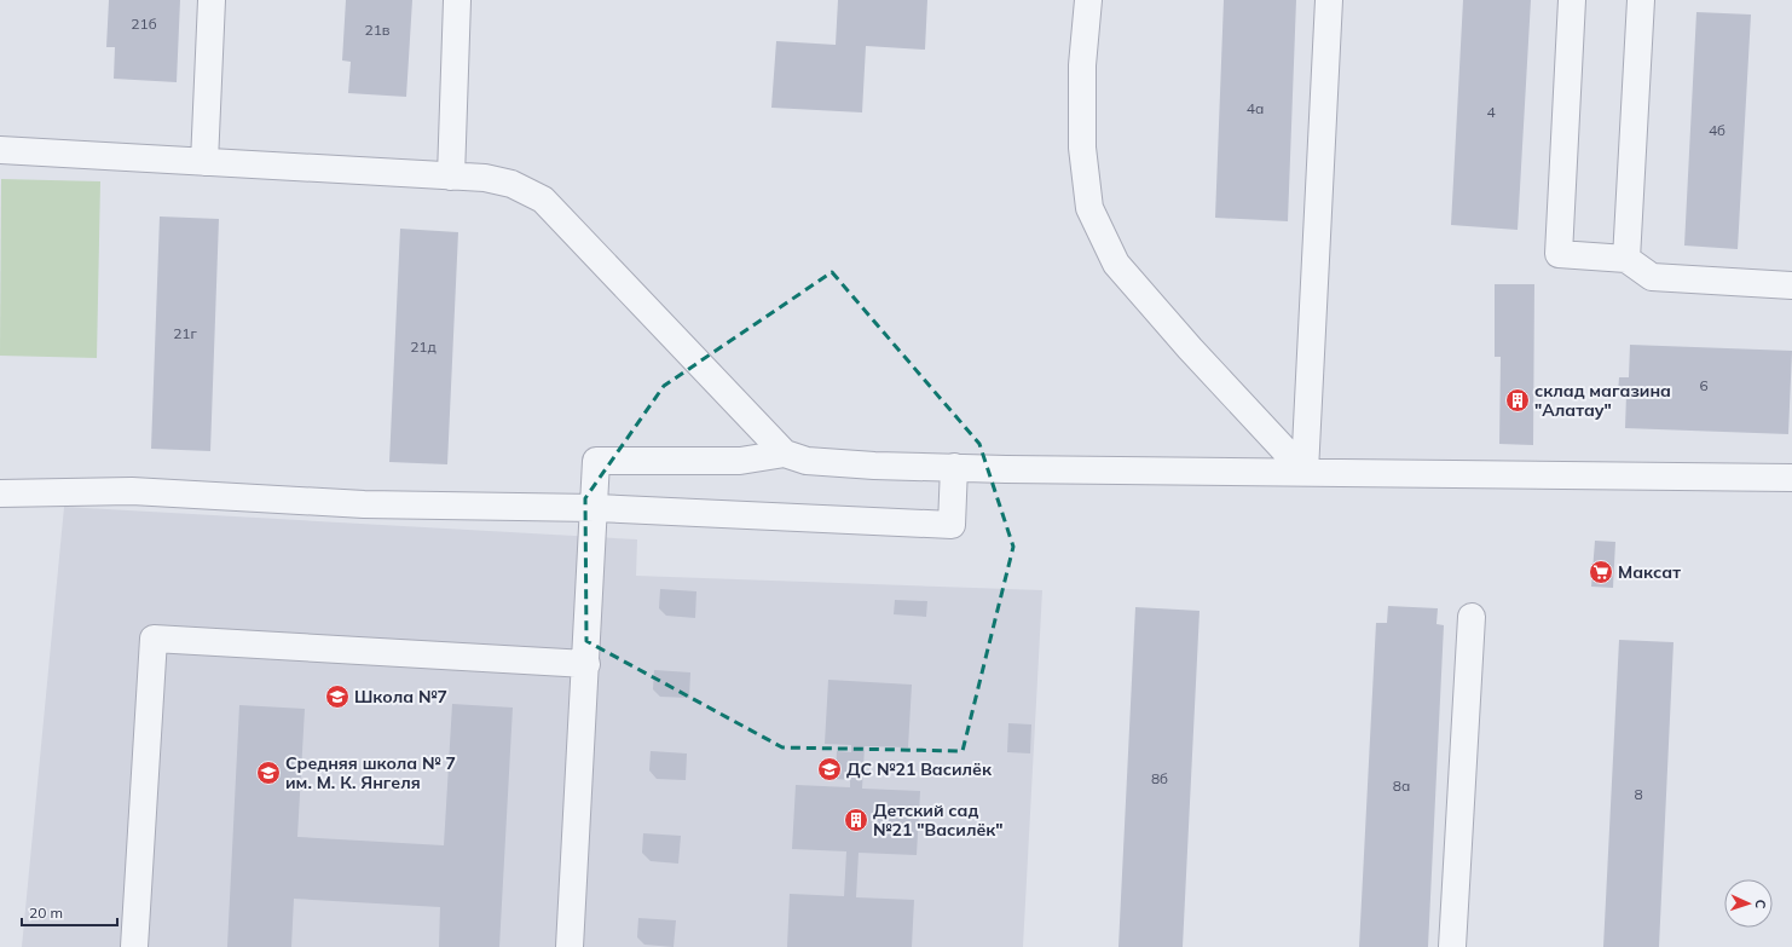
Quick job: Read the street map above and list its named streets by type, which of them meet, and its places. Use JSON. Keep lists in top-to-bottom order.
{
  "places": {
    "building": ["склад магазина \"Алатау\"", "Детский сад №21 \"Василёк\""],
    "supermarket": ["Максат"],
    "school or university": ["Школа №7", "ДС №21 Василёк", "Средняя школа № 7 им. М. К. Янгеля"]
  },
  "house_numbers": [
    "21б",
    "21в",
    "4а",
    "4",
    "4б",
    "21г",
    "21д",
    "6",
    "8б",
    "8а",
    "8"
  ],
  "scale_bar": "20 m",
  "north": "right"
}
